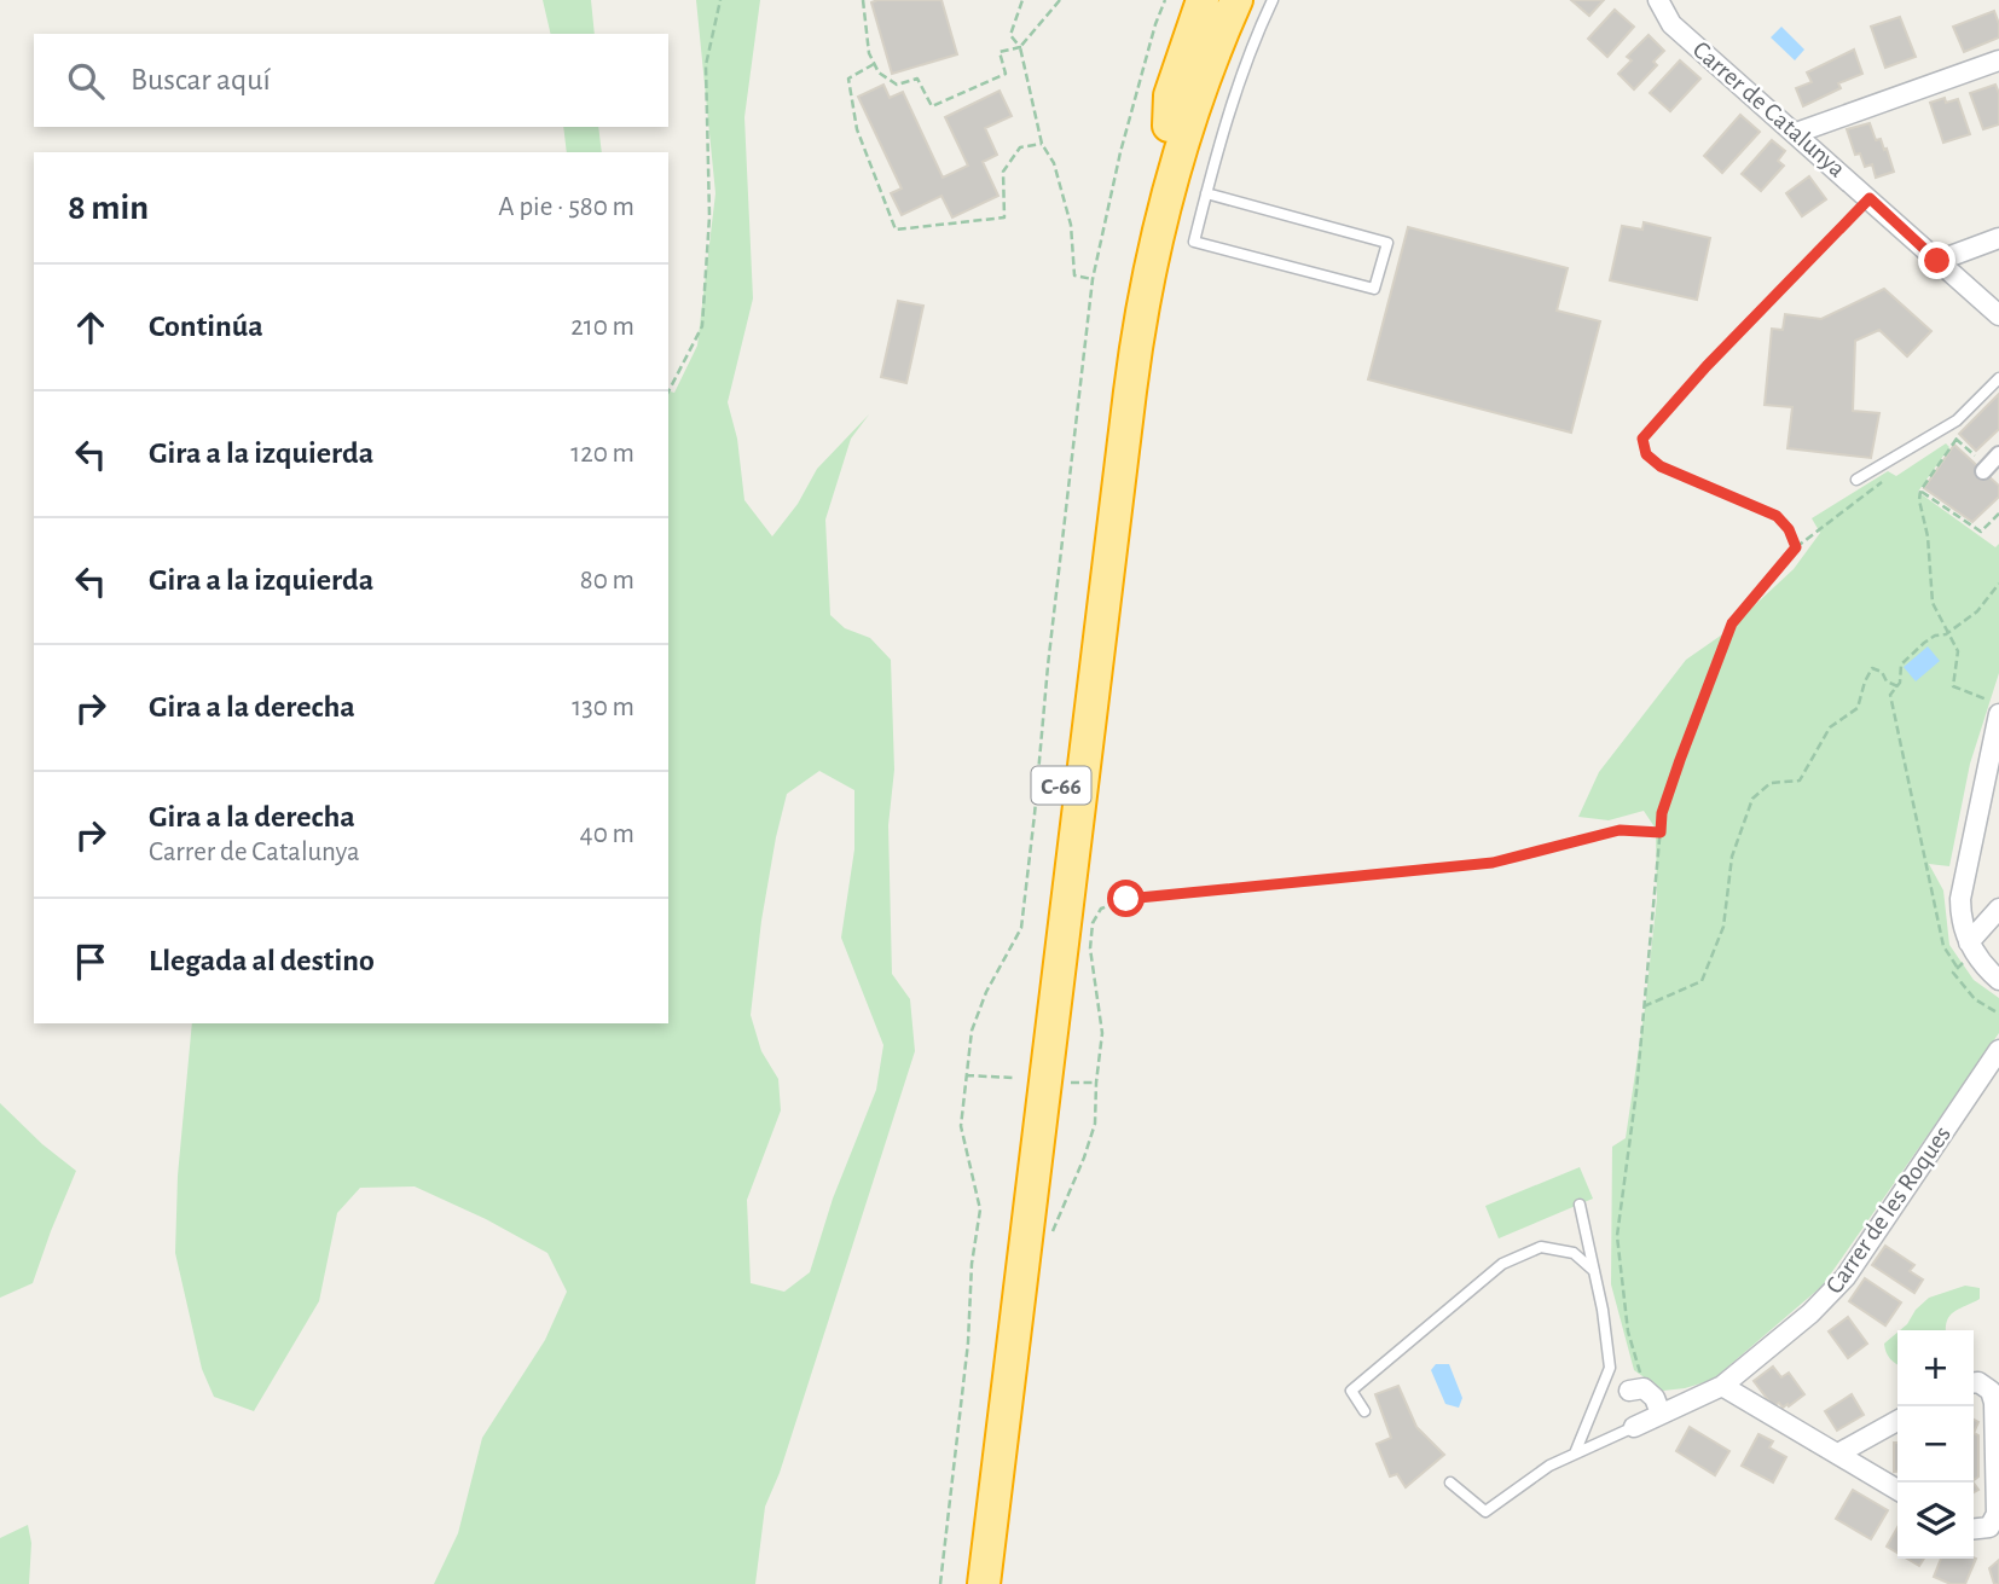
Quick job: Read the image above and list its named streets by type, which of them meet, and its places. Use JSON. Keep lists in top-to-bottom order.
{
  "streets": {
    "highway": ["C-66"],
    "street": ["Carrer de Catalunya", "Carrer de les Roques"]
  },
  "page": {
    "search": "Buscar aquí",
    "heading": ["8 min", "A pie · 580 m"],
    "list": [
      ["Continúa", "210 m"],
      ["Gira a la izquierda", "120 m"],
      ["Gira a la izquierda", "80 m"],
      ["Gira a la derecha", "130 m"],
      ["Gira a la derecha", "Carrer de Catalunya", "40 m"],
      "Llegada al destino"
    ],
    "map_buttons": ["+", "−"]
  }
}
